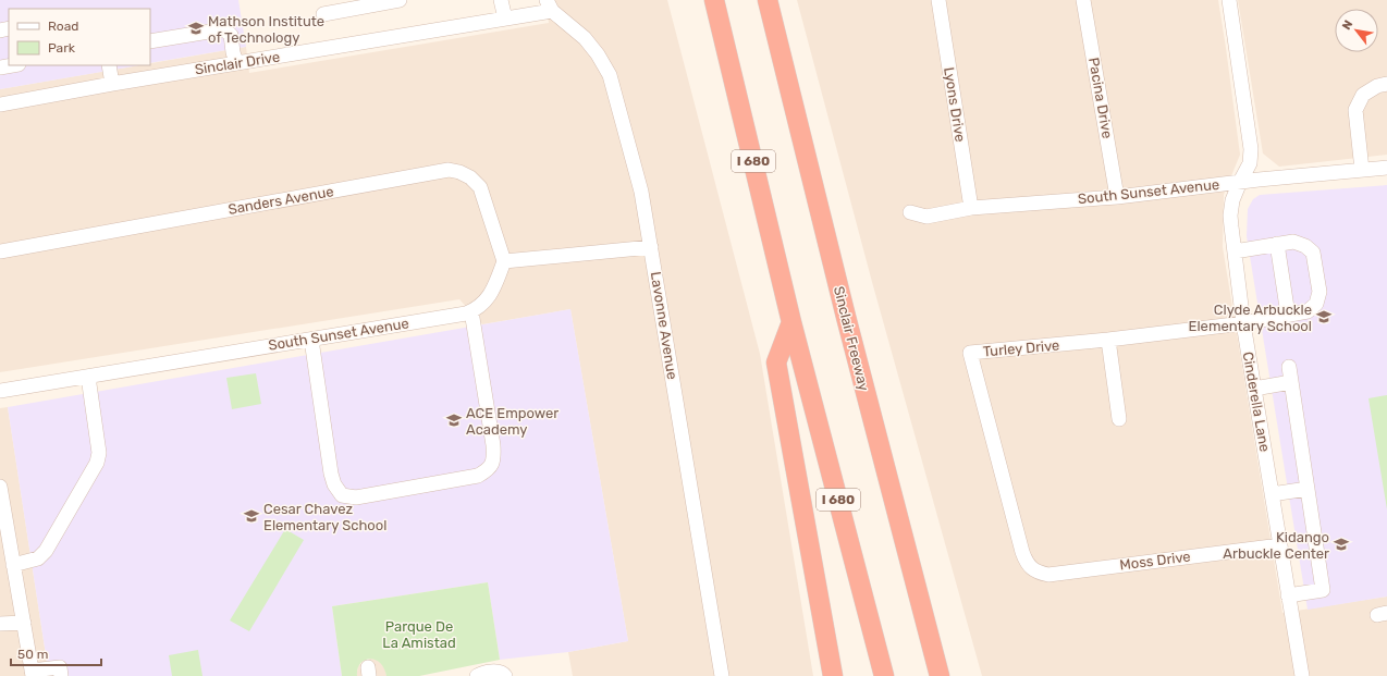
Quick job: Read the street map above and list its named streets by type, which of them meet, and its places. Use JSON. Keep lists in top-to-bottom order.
{
  "streets": {
    "highway": ["I 680", "Sinclair Freeway"],
    "street": [
      "Sinclair Drive",
      "Pacina Drive",
      "Lyons Drive",
      "South Sunset Avenue",
      "Sanders Avenue",
      "Lavonne Avenue",
      "Turley Drive",
      "Cinderella Lane",
      "Moss Drive"
    ]
  },
  "crossings": [
    ["Sinclair Drive", "Lavonne Avenue"],
    ["Pacina Drive", "South Sunset Avenue"],
    ["Lyons Drive", "South Sunset Avenue"],
    ["South Sunset Avenue", "Sanders Avenue"],
    ["South Sunset Avenue", "Cinderella Lane"],
    ["Turley Drive", "Cinderella Lane"],
    ["Turley Drive", "Moss Drive"],
    ["Cinderella Lane", "Moss Drive"]
  ],
  "parks": ["Parque De La Amistad"],
  "places": {
    "school or university": [
      "Mathson Institute of Technology",
      "Clyde Arbuckle Elementary School",
      "ACE Empower Academy",
      "Cesar Chavez Elementary School",
      "Kidango Arbuckle Center"
    ]
  },
  "legend": ["Road", "Park"],
  "scale_bar": "50 m",
  "north": "top left"
}
